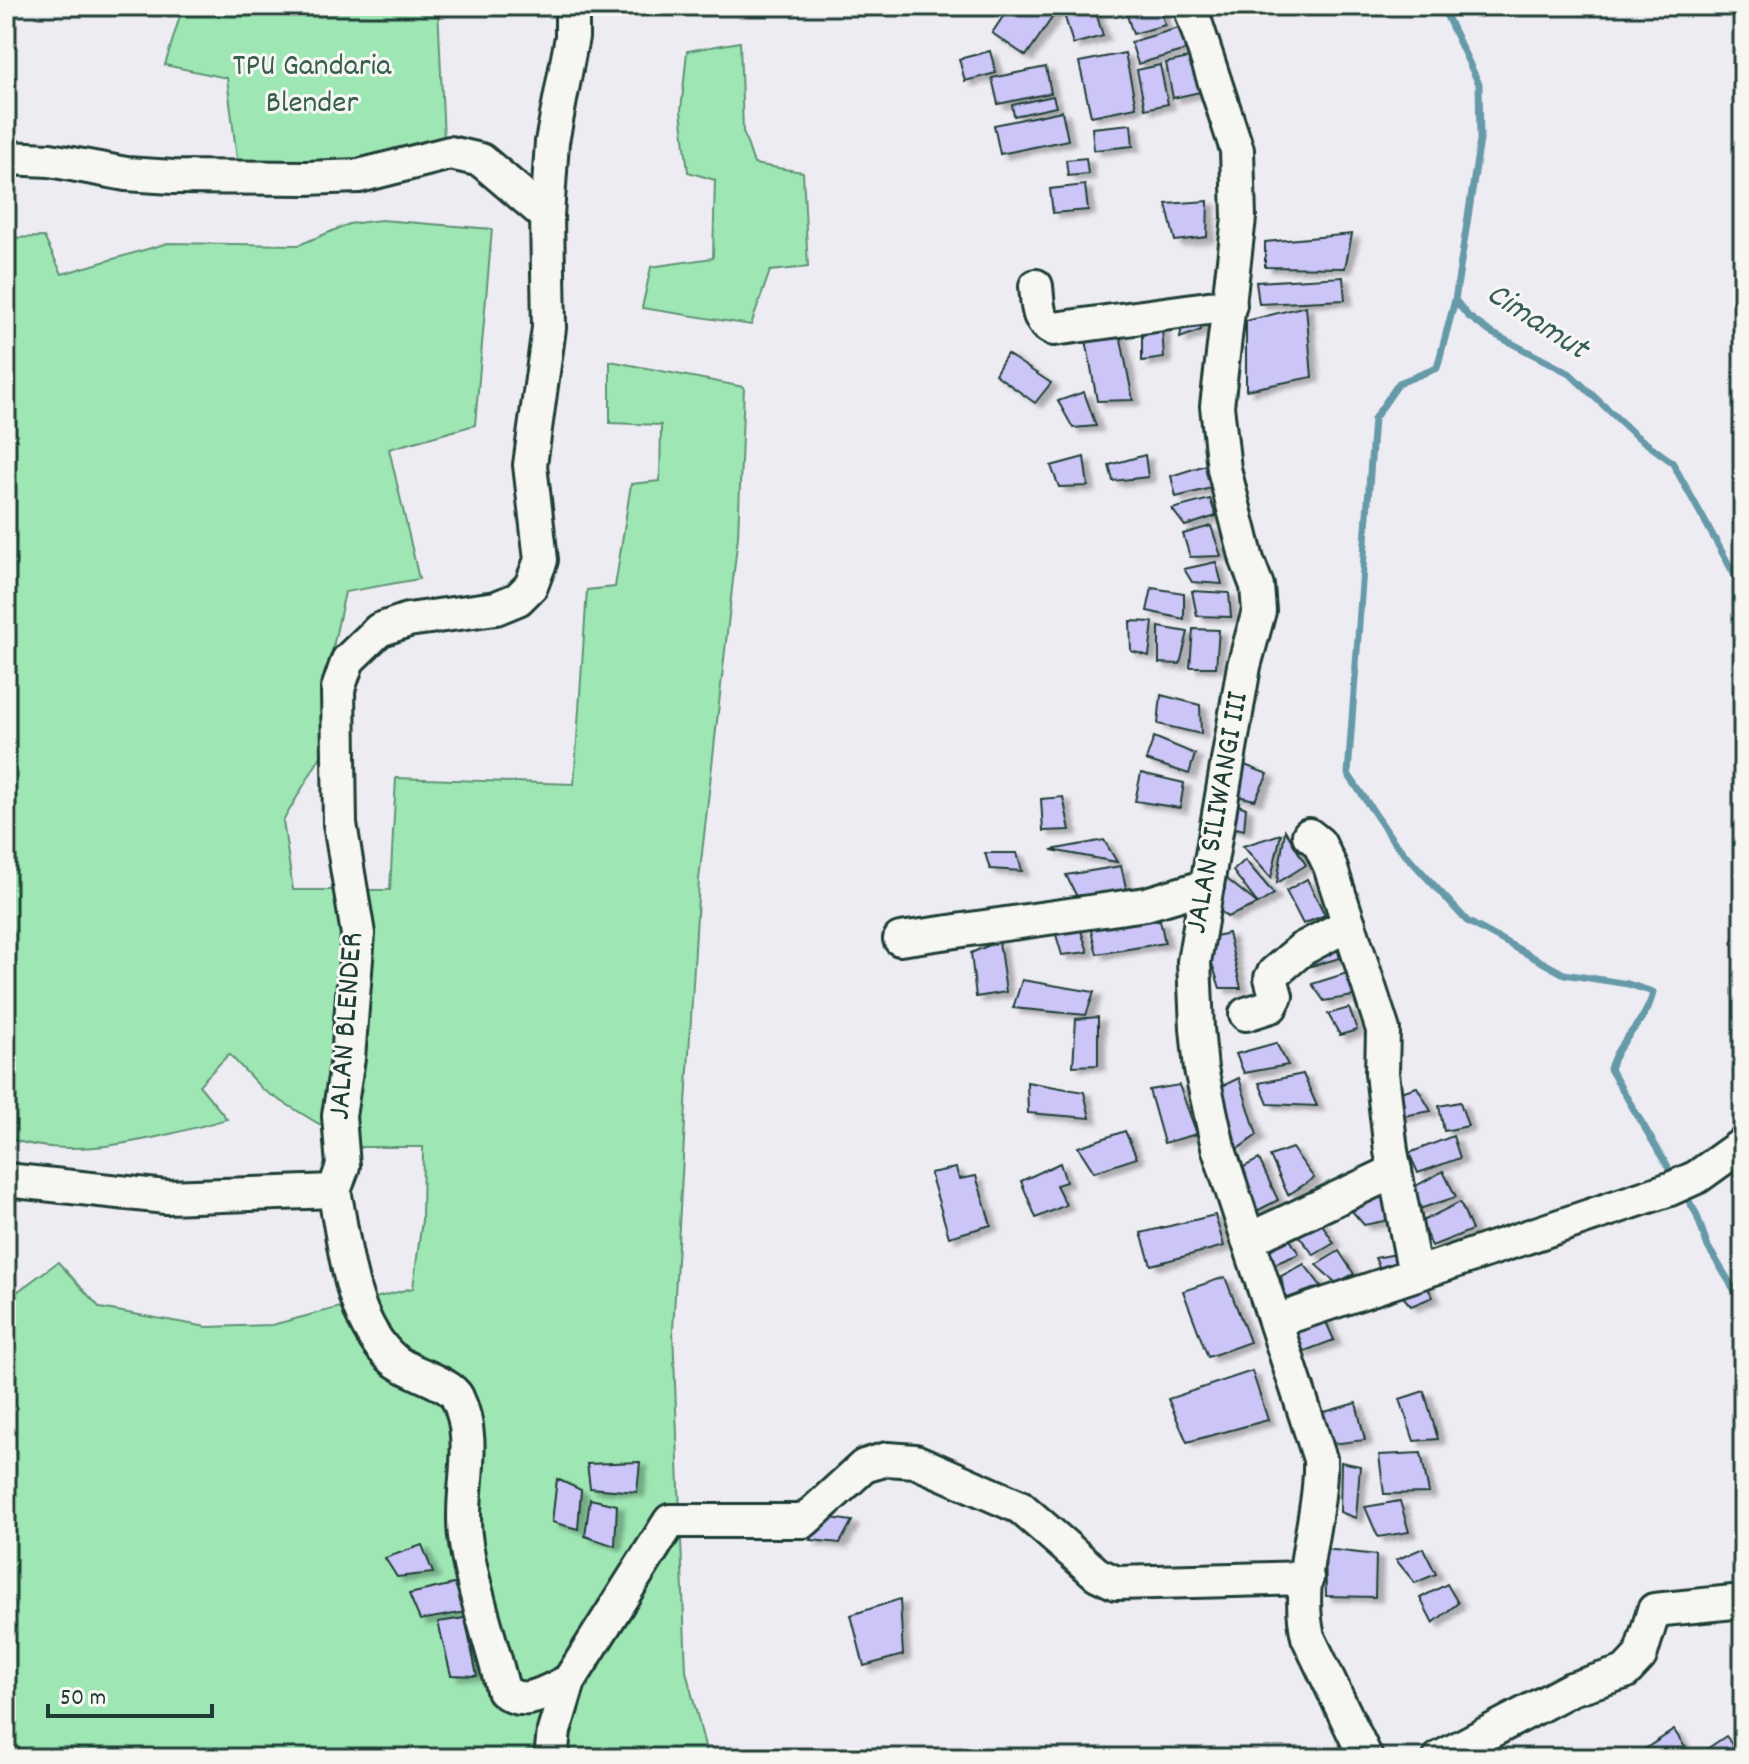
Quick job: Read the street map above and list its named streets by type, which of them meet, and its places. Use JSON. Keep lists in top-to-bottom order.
{
  "streets": {
    "street": ["JALAN SILIWANGI III", "JALAN BLENDER"]
  },
  "water": ["Cimamut"],
  "parks": ["TPU Gandaria Blender"],
  "scale_bar": "50 m"
}
